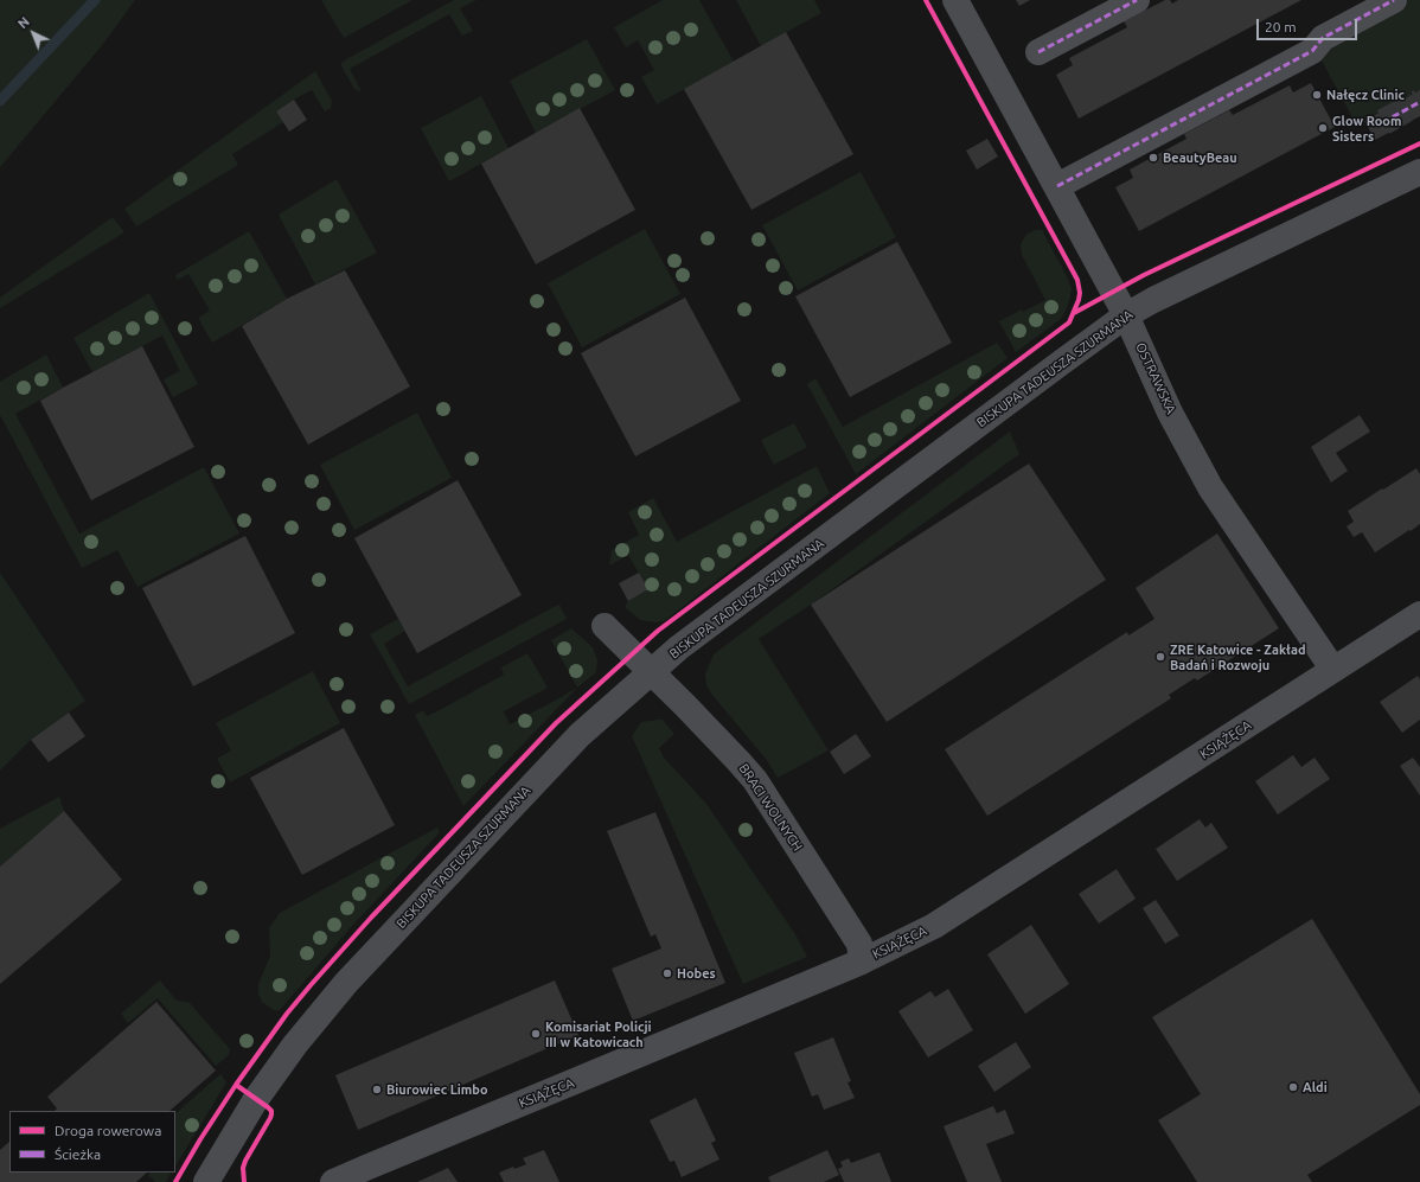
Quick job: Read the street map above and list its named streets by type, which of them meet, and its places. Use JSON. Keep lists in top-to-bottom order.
{
  "streets": {
    "street": [
      "BISKUPA TADEUSZA SZURMANA",
      "OSTRAWSKA",
      "KSIĄŻĘCA",
      "BRACI WOLNYCH"
    ]
  },
  "crossings": [
    ["BISKUPA TADEUSZA SZURMANA", "OSTRAWSKA"],
    ["BISKUPA TADEUSZA SZURMANA", "BRACI WOLNYCH"],
    ["OSTRAWSKA", "KSIĄŻĘCA"],
    ["KSIĄŻĘCA", "BRACI WOLNYCH"]
  ],
  "places": [
    "Nałęcz Clinic",
    "Glow Room Sisters",
    "BeautyBeau",
    "ZRE Katowice - Zakład Badań i Rozwoju",
    "Hobes",
    "Komisariat Policji III w Katowicach",
    "Aldi",
    "Biurowiec Limbo"
  ],
  "legend": ["Droga rowerowa", "Ścieżka"],
  "scale_bar": "20 m",
  "north": "top left"
}
